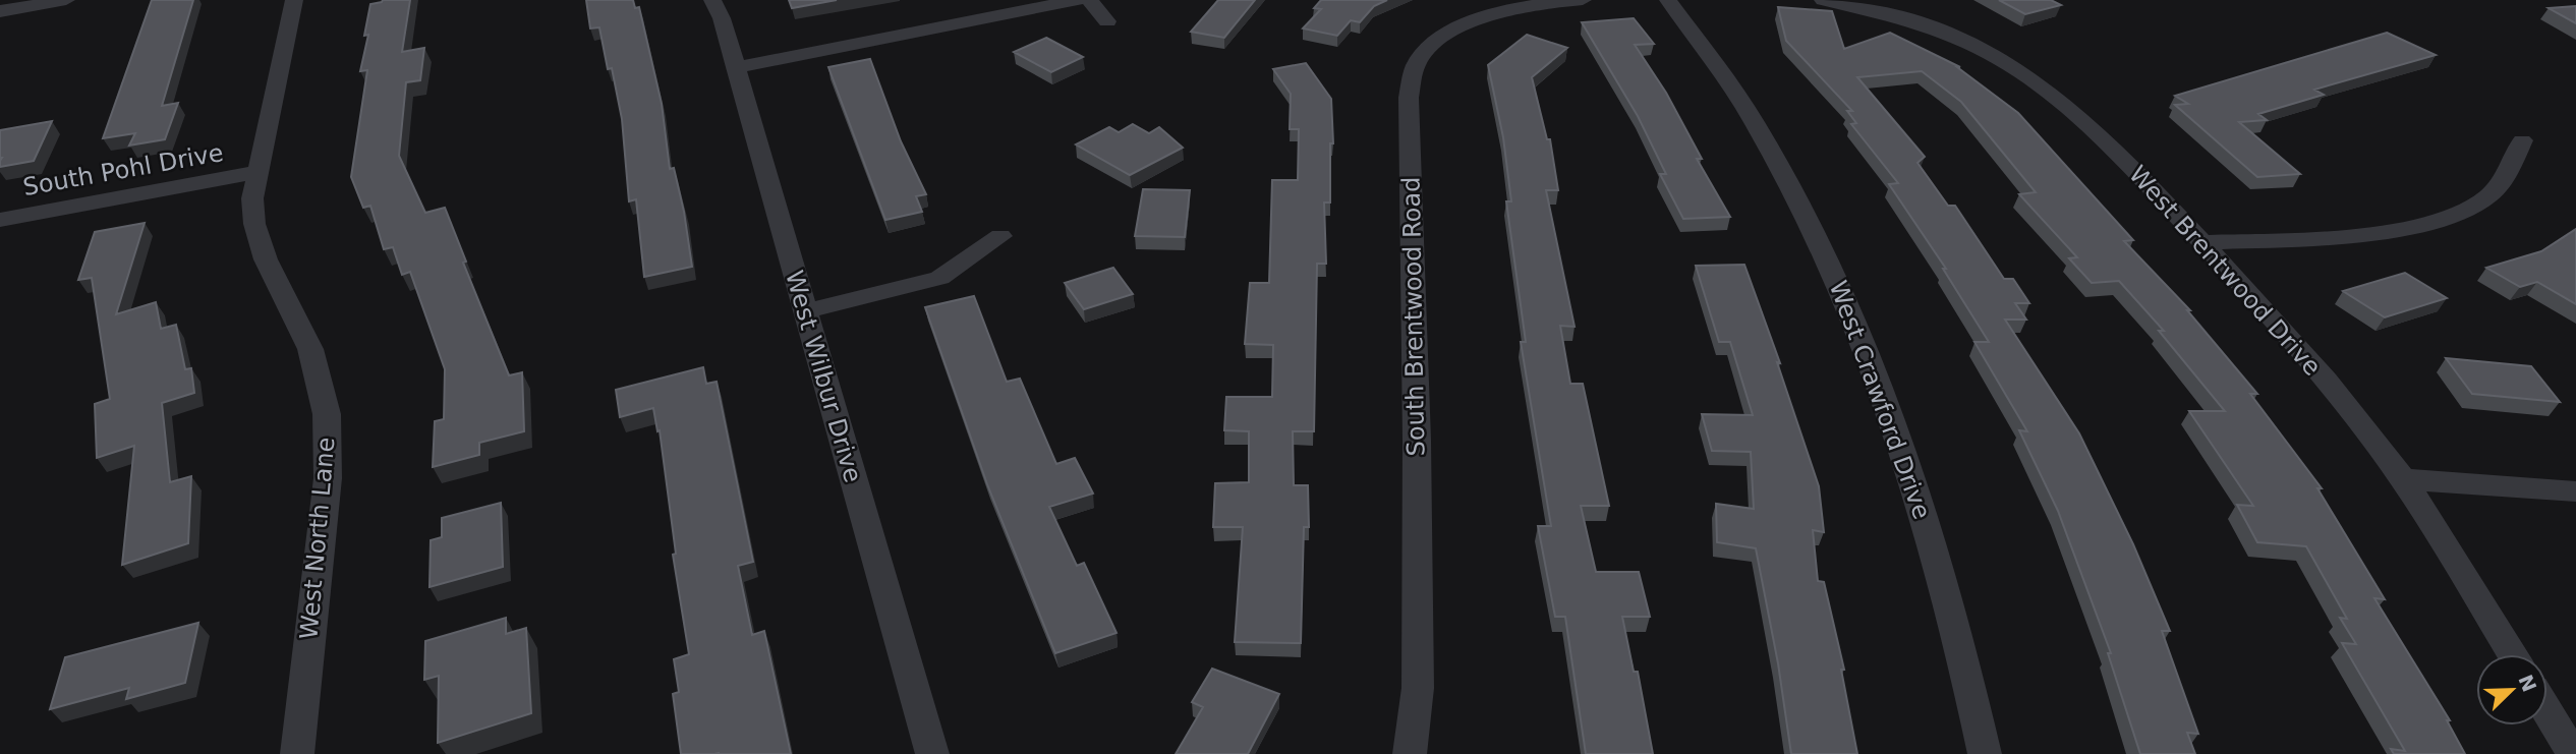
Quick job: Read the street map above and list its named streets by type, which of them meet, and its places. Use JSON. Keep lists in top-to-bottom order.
{
  "streets": {
    "street": [
      "South Pohl Drive",
      "West Brentwood Drive",
      "South Brentwood Road",
      "West Wilbur Drive",
      "West Crawford Drive",
      "West North Lane"
    ]
  },
  "crossings": [
    ["South Pohl Drive", "West North Lane"]
  ],
  "north": "top right"
}
